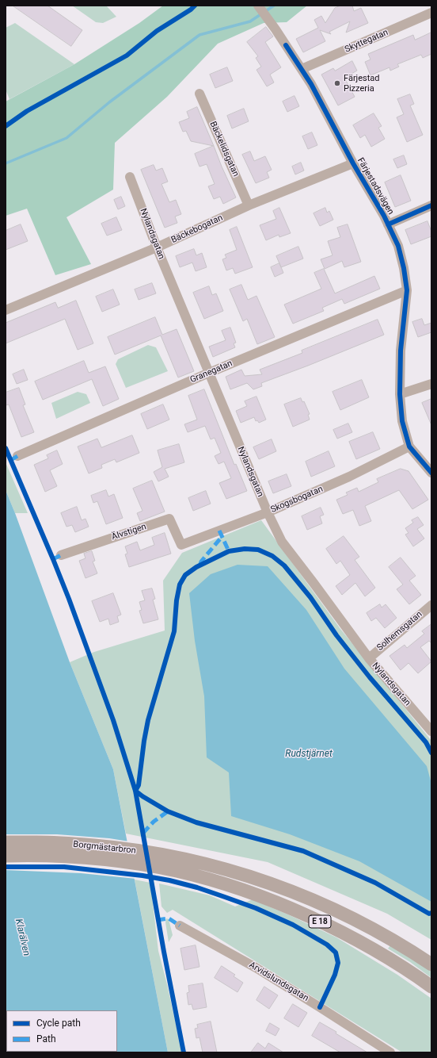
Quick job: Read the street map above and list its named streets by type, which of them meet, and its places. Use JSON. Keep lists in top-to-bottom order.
{
  "streets": {
    "highway": ["Borgmästarbron", "E 18"],
    "street": [
      "Skyttegatan",
      "Bäckelidsgatan",
      "Färjestadsvägen",
      "Bäckebogatan",
      "Nylandsgatan",
      "Granegatan",
      "Skogsbogatan",
      "Älvstigen",
      "Solhemsgatan",
      "Arvidslundsgatan"
    ]
  },
  "crossings": [
    ["Skyttegatan", "Färjestadsvägen"],
    ["Bäckelidsgatan", "Bäckebogatan"],
    ["Färjestadsvägen", "Bäckebogatan"],
    ["Färjestadsvägen", "Granegatan"],
    ["Färjestadsvägen", "Skogsbogatan"],
    ["Bäckebogatan", "Nylandsgatan"],
    ["Nylandsgatan", "Granegatan"],
    ["Nylandsgatan", "Skogsbogatan"],
    ["Nylandsgatan", "Solhemsgatan"],
    ["Skogsbogatan", "Älvstigen"]
  ],
  "water": ["Rudstjärnet", "Klarälven"],
  "places": ["Färjestad Pizzeria"],
  "legend": ["Cycle path", "Path"]
}
